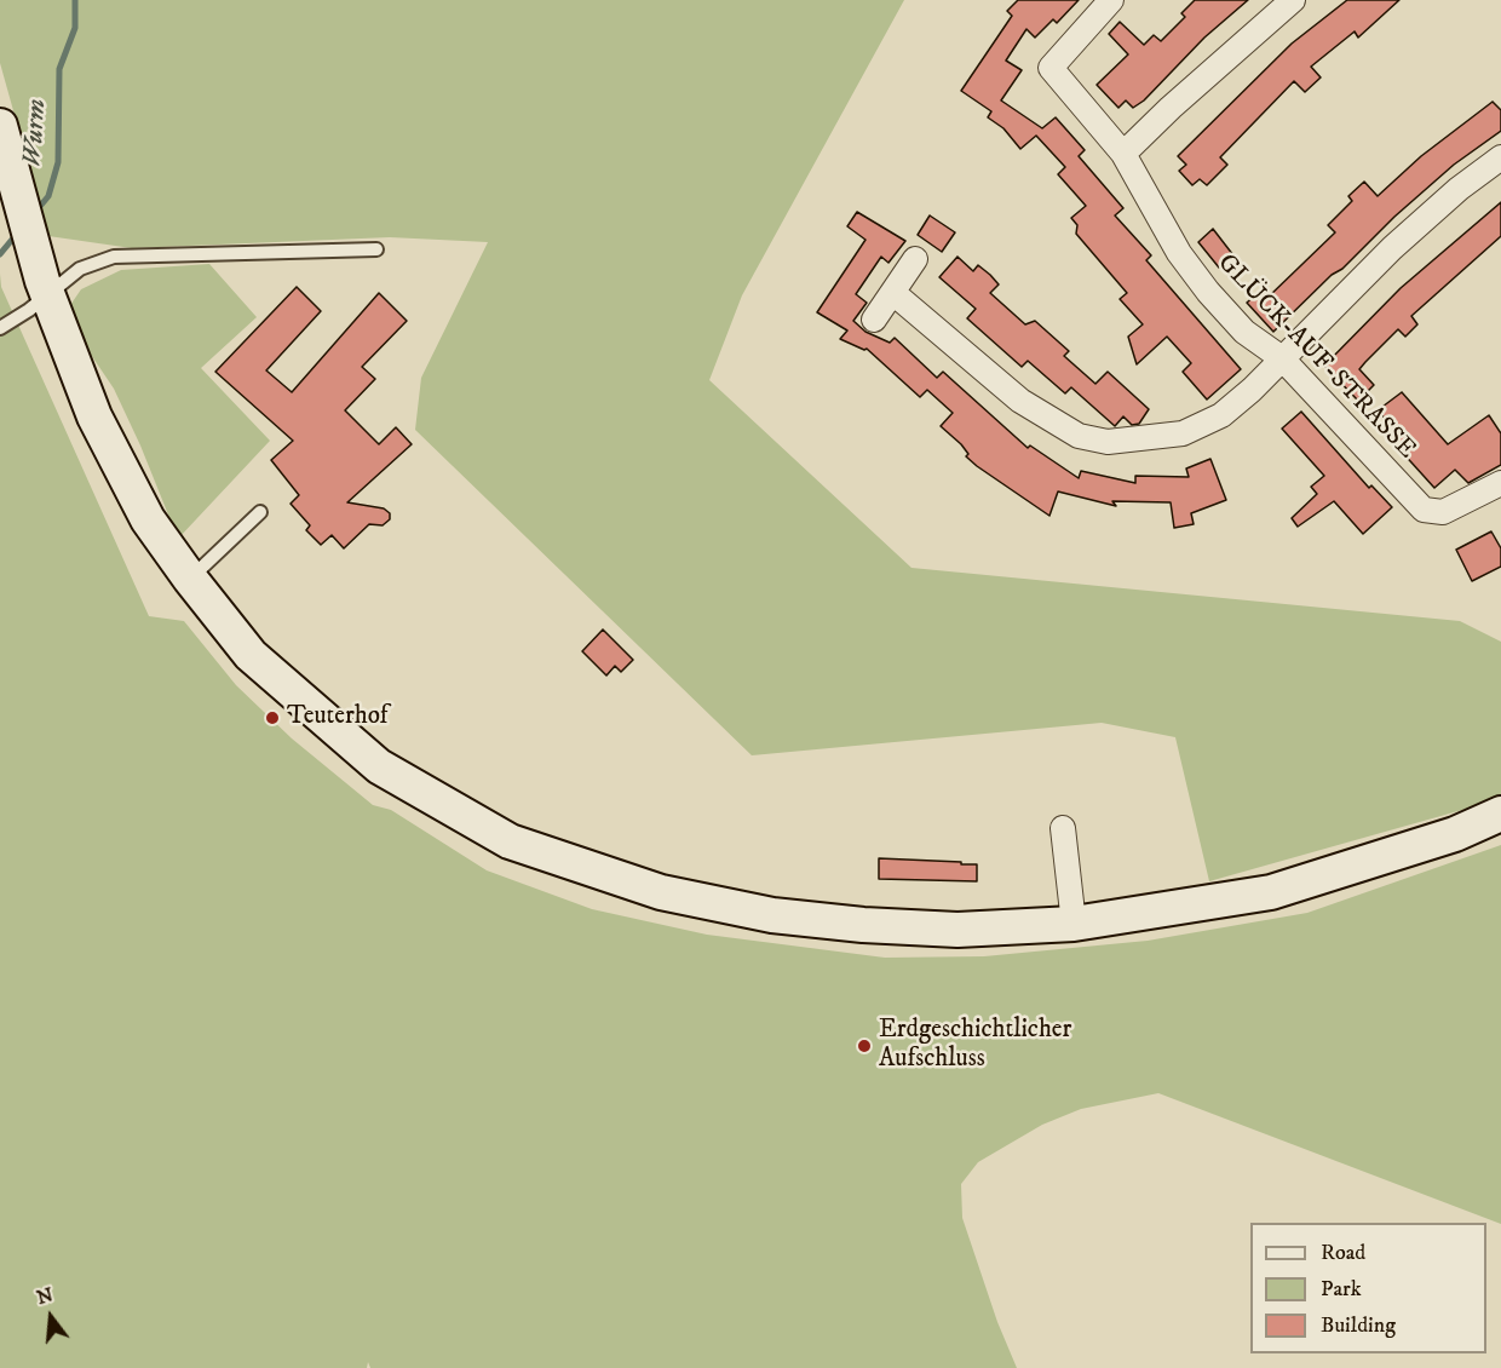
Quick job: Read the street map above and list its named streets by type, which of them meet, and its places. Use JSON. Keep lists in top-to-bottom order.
{
  "streets": {
    "street": ["GLÜCK-AUF-STRASSE"]
  },
  "water": ["Wurm"],
  "places": ["Teuterhof", "Erdgeschichtlicher Aufschluss"],
  "legend": ["Road", "Park", "Building"],
  "north": "top"
}
